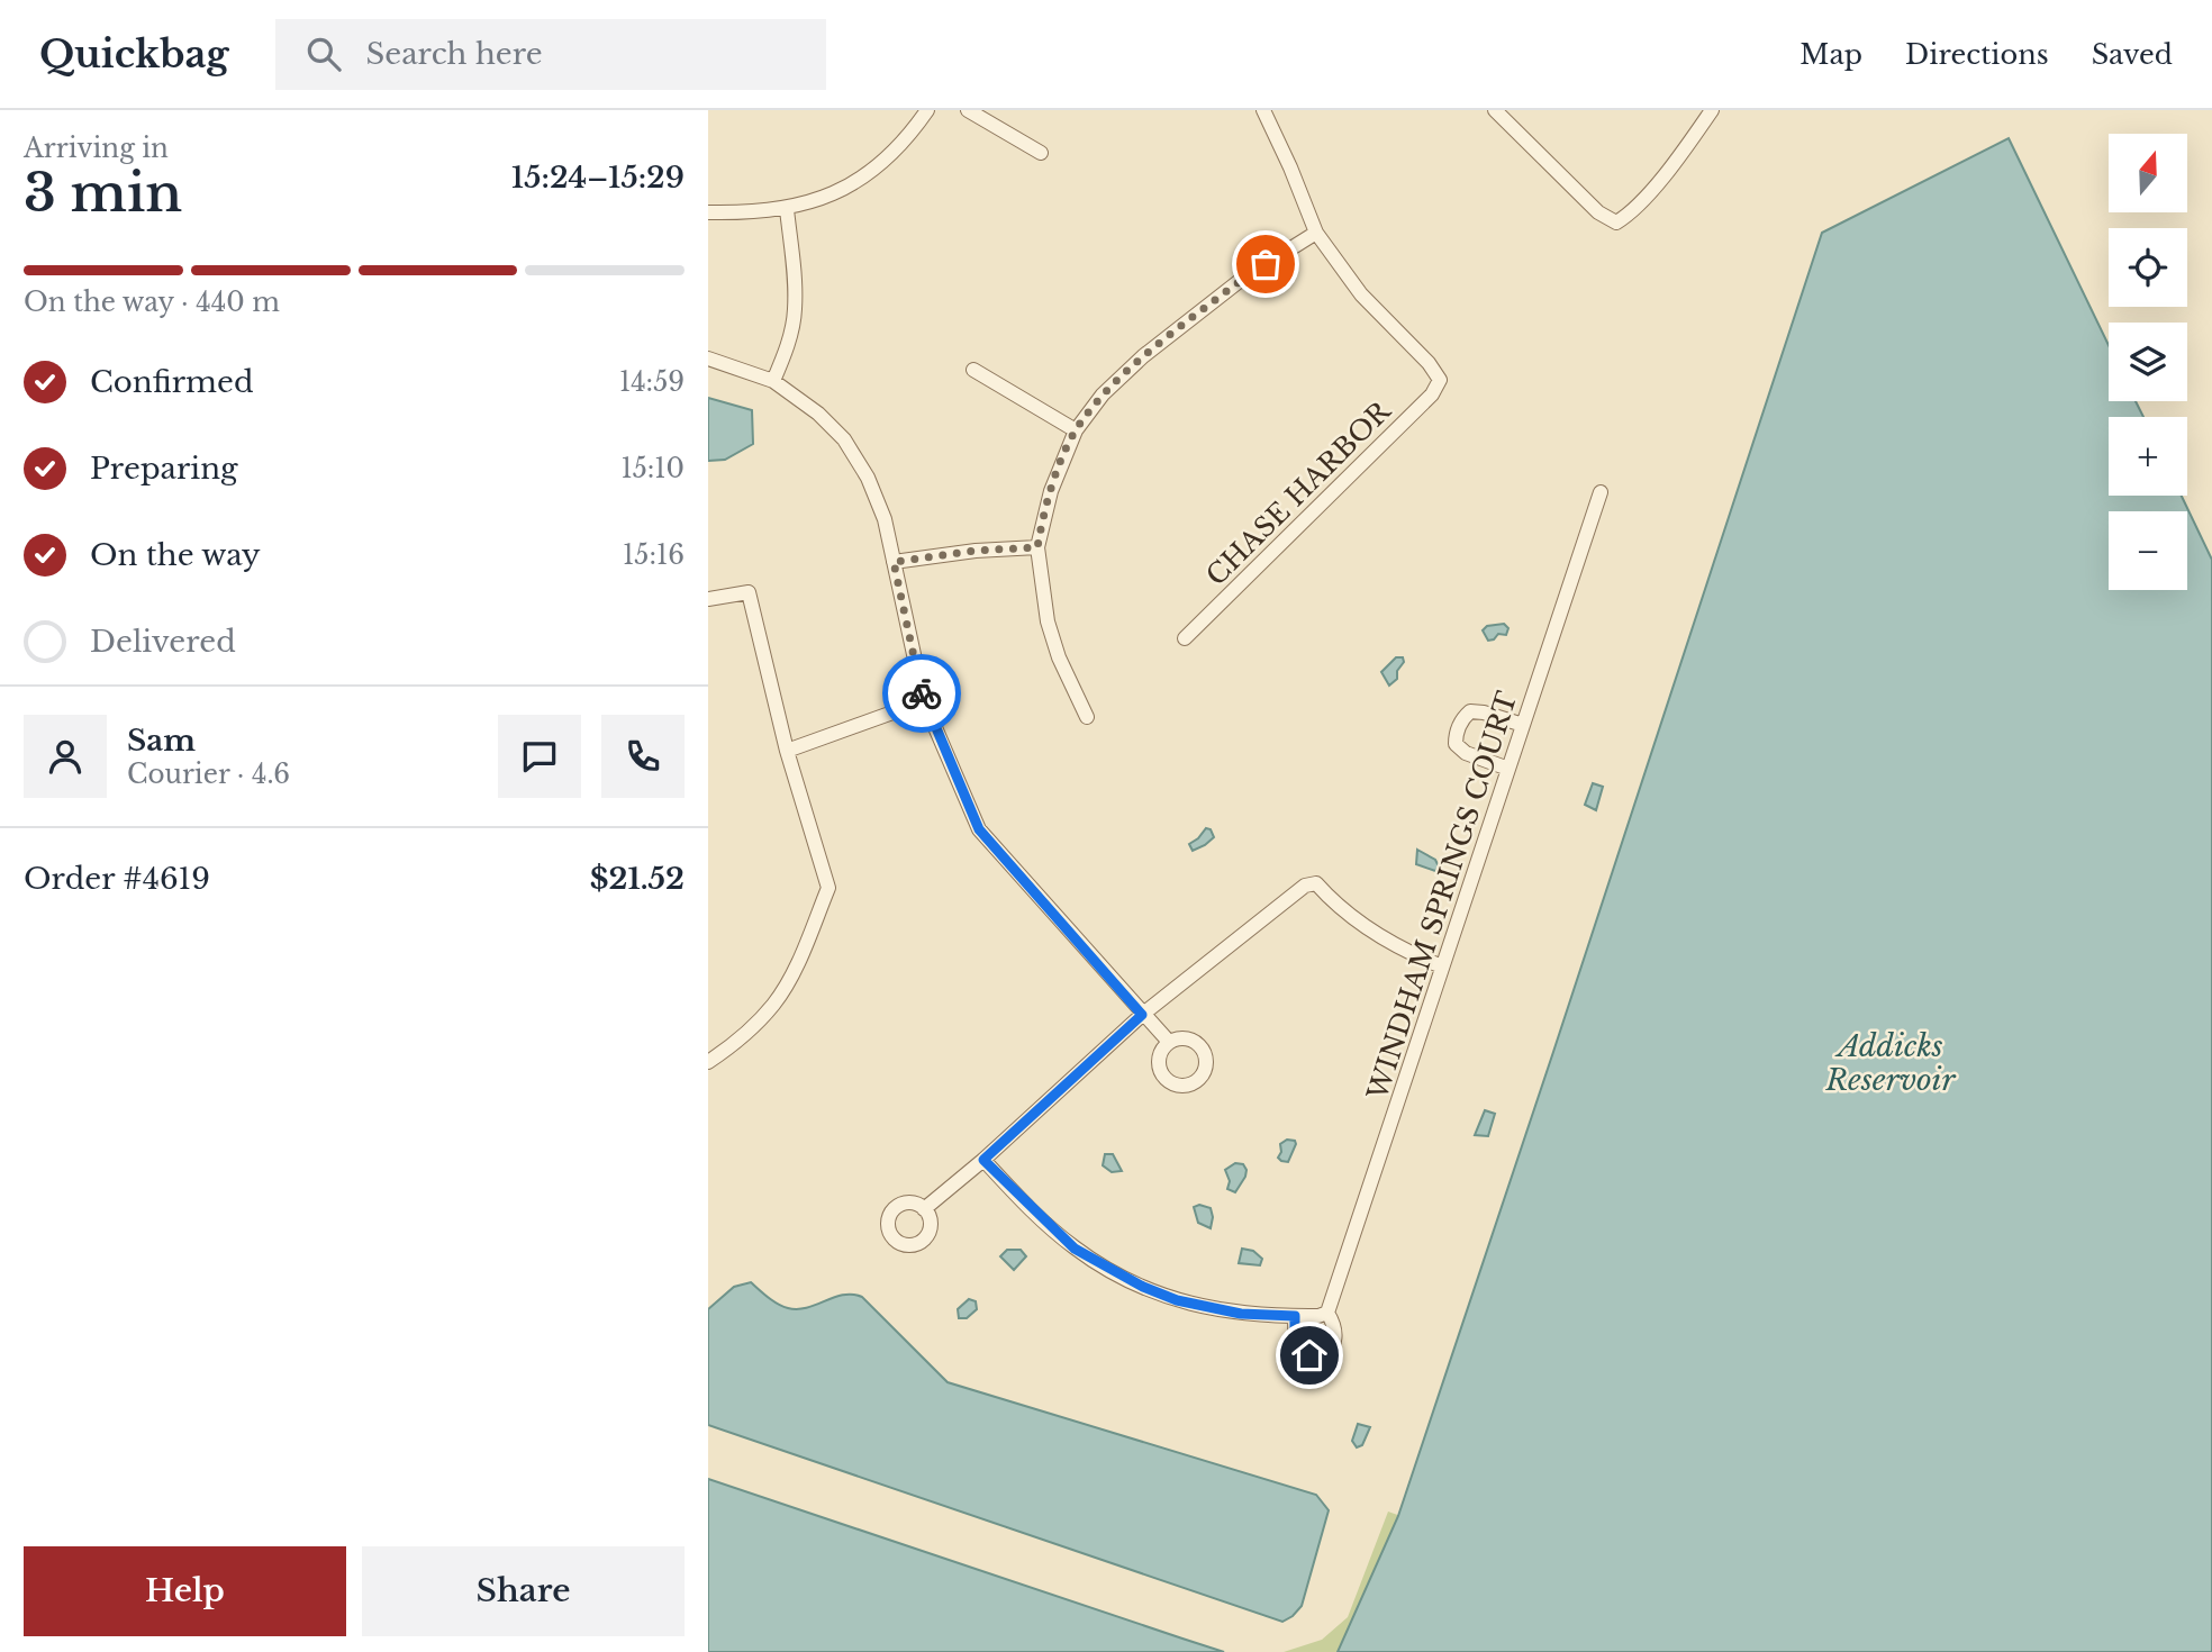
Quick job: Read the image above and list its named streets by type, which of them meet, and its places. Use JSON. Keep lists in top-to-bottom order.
{
  "streets": {
    "street": ["CHASE HARBOR", "WINDHAM SPRINGS COURT"]
  },
  "water": ["Addicks Reservoir"],
  "north": "top",
  "page": {
    "header": "Quickbag",
    "search": "Search here",
    "nav": ["Map", "Directions", "Saved"],
    "heading": ["3 min", "Arriving in", "15:24–15:29"],
    "panel": [
      "Sam",
      "Courier · 4.6",
      "Order #4619",
      "$21.52"
    ],
    "map_buttons": ["+", "−"],
    "bar": "On the way · 440 m",
    "list": [
      ["Confirmed", "14:59"],
      ["Preparing", "15:10"],
      ["On the way", "15:16"],
      "Delivered"
    ],
    "buttons": ["Help", "Share"]
  }
}
